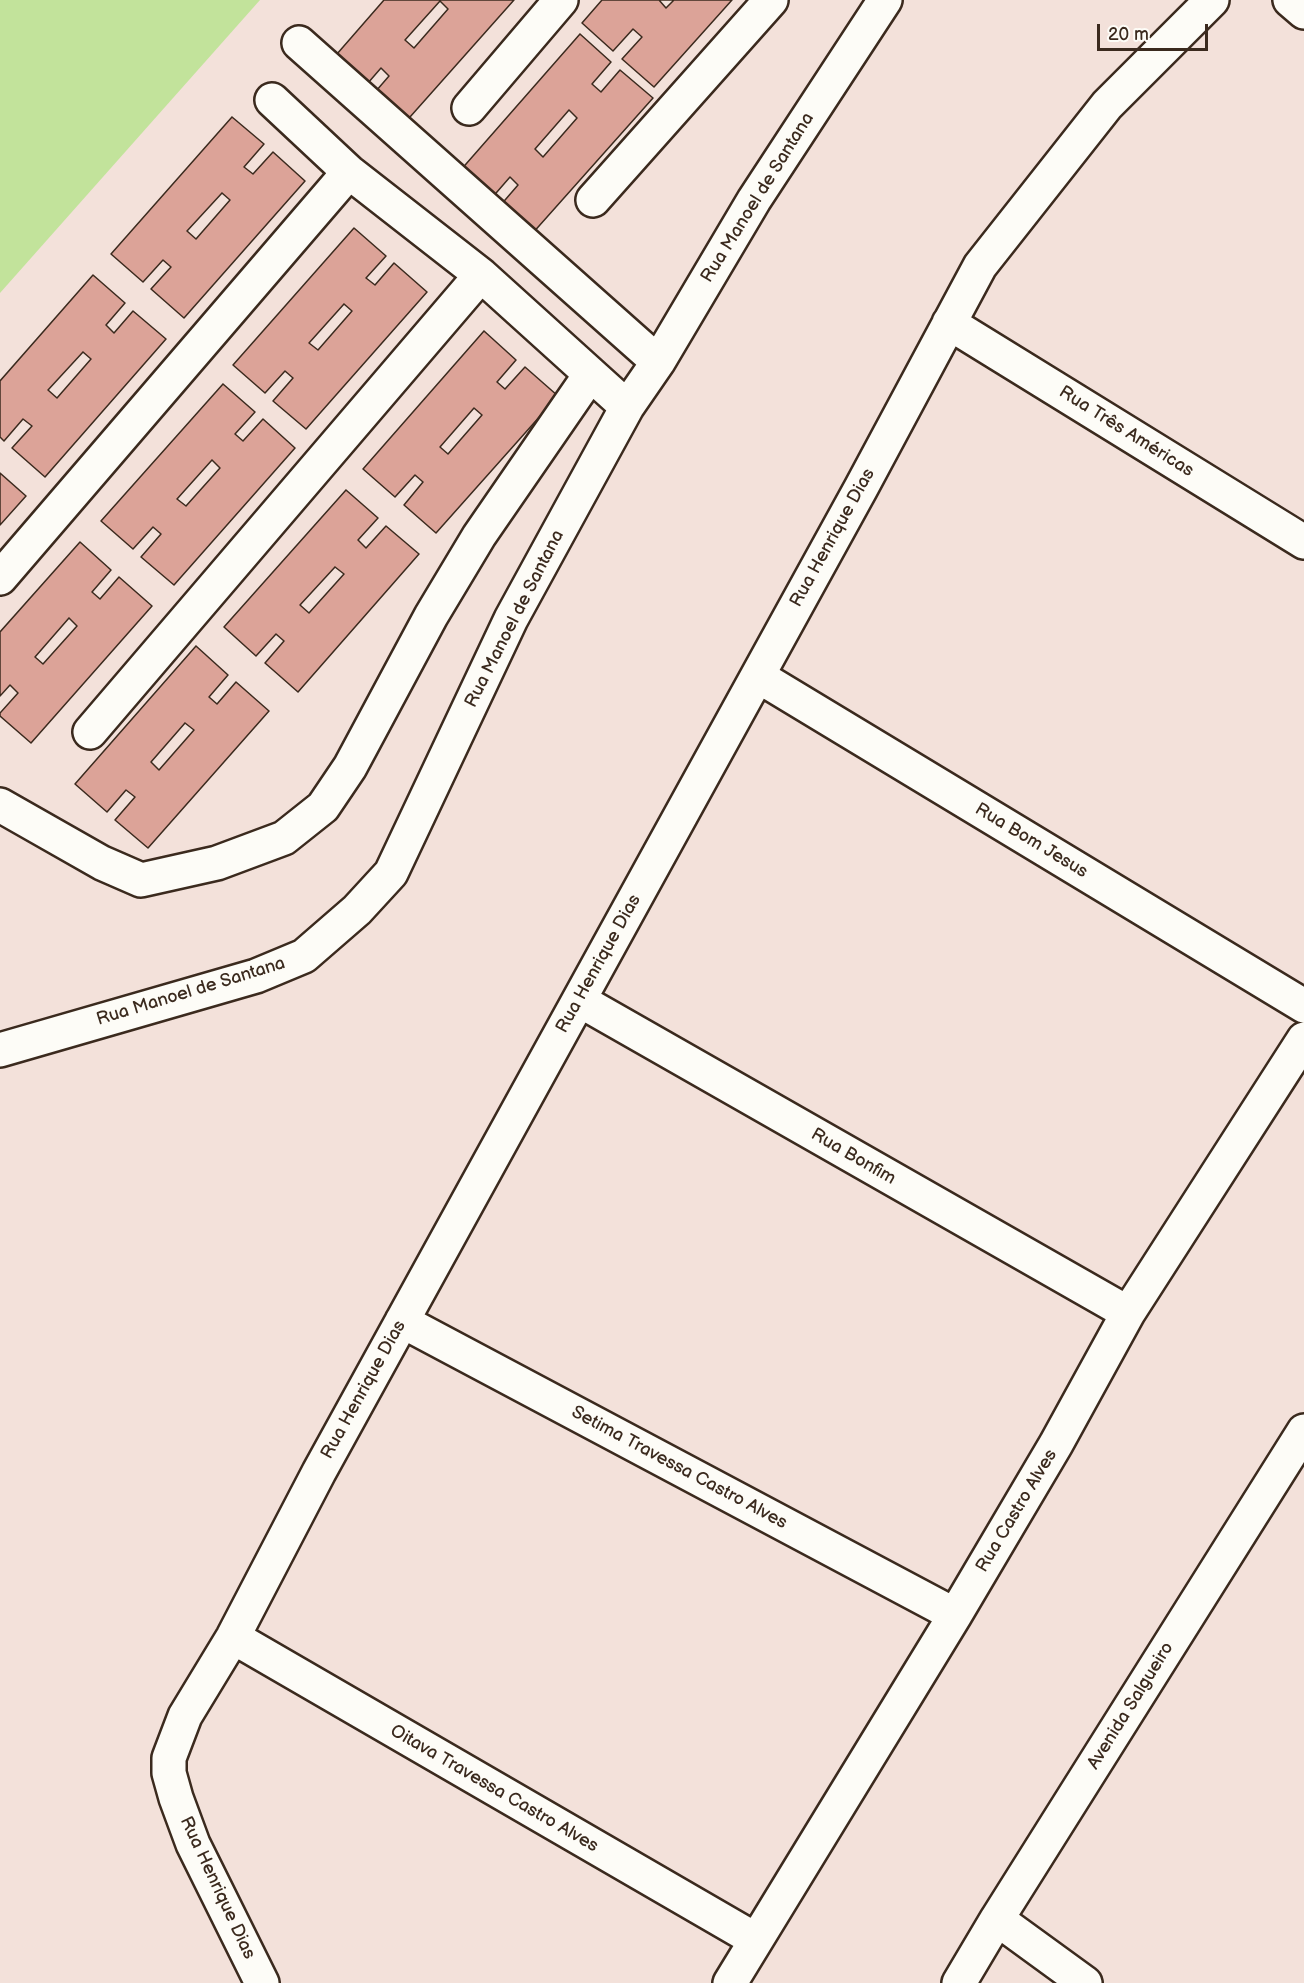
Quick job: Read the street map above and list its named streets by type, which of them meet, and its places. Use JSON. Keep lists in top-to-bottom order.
{
  "streets": {
    "street": [
      "Rua Manoel de Santana",
      "Rua Três Américas",
      "Rua Henrique Dias",
      "Rua Bom Jesus",
      "Rua Bonfim",
      "Setima Travessa Castro Alves",
      "Rua Castro Alves",
      "Avenida Salgueiro",
      "Oitava Travessa Castro Alves"
    ]
  },
  "crossings": [
    ["Rua Três Américas", "Rua Henrique Dias"],
    ["Rua Henrique Dias", "Rua Bom Jesus"],
    ["Rua Henrique Dias", "Rua Bonfim"],
    ["Rua Henrique Dias", "Setima Travessa Castro Alves"],
    ["Rua Henrique Dias", "Oitava Travessa Castro Alves"],
    ["Rua Bonfim", "Rua Castro Alves"],
    ["Setima Travessa Castro Alves", "Rua Castro Alves"],
    ["Rua Castro Alves", "Oitava Travessa Castro Alves"]
  ],
  "scale_bar": "20 m"
}
